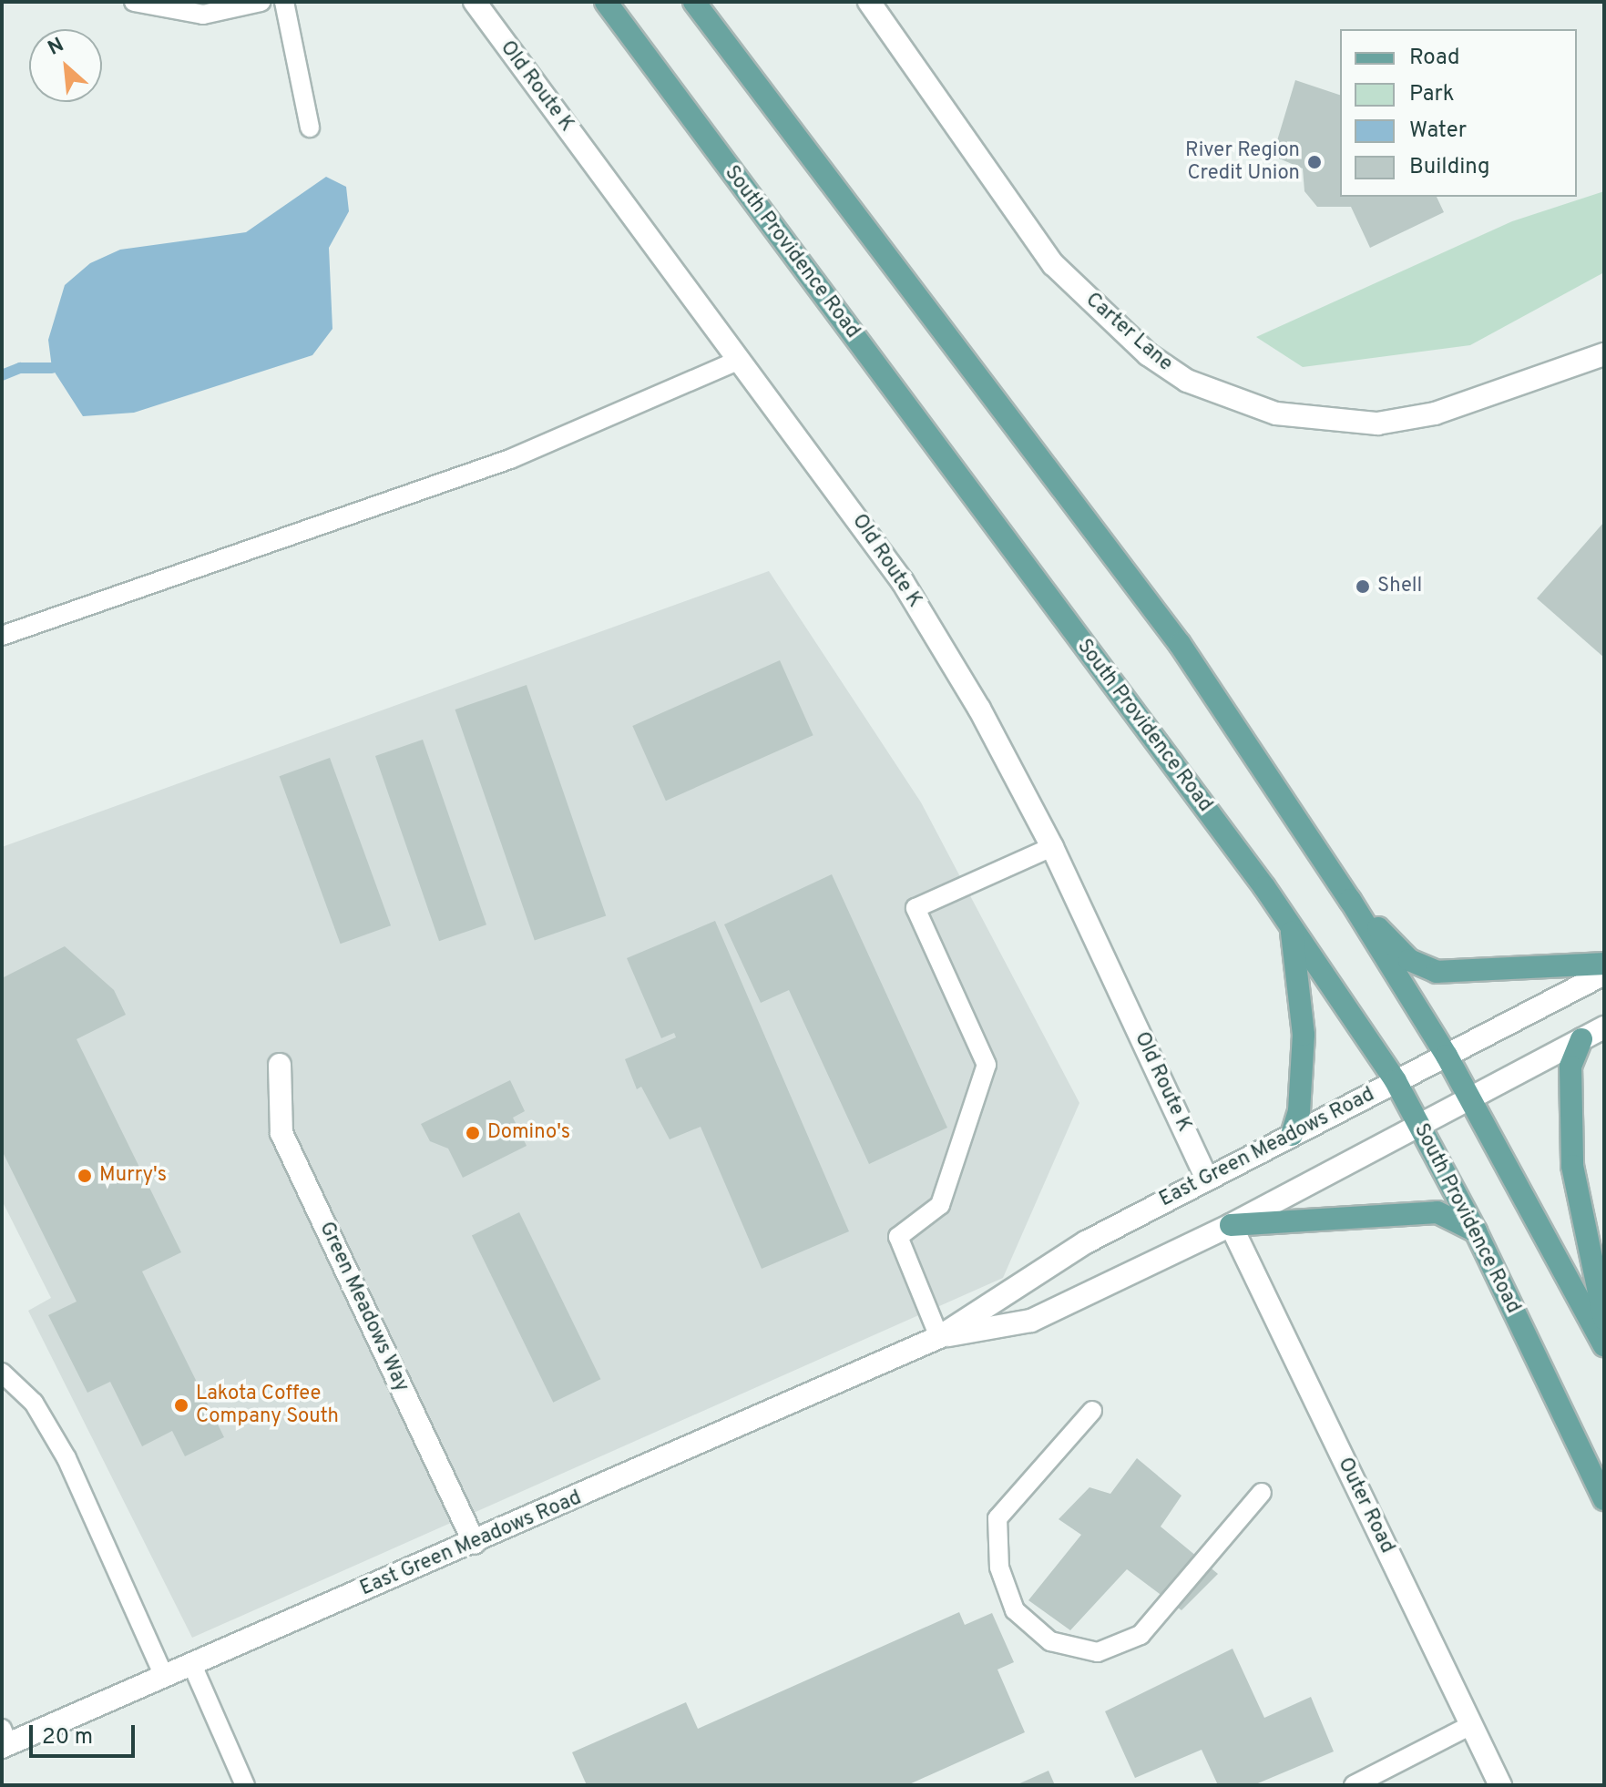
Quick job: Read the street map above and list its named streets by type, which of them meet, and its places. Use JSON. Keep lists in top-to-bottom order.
{
  "streets": {
    "main road": ["South Providence Road"],
    "street": [
      "Old Route K",
      "Carter Lane",
      "East Green Meadows Road",
      "Green Meadows Way",
      "Outer Road"
    ]
  },
  "crossings": [
    ["Old Route K", "East Green Meadows Road"],
    ["South Providence Road", "East Green Meadows Road"],
    ["East Green Meadows Road", "Green Meadows Way"],
    ["East Green Meadows Road", "Outer Road"]
  ],
  "places": [
    "River Region Credit Union",
    "Shell",
    "Domino's",
    "Murry's",
    "Lakota Coffee Company South"
  ],
  "legend": [
    "Road",
    "Park",
    "Water",
    "Building"
  ],
  "scale_bar": "20 m",
  "north": "top left"
}
